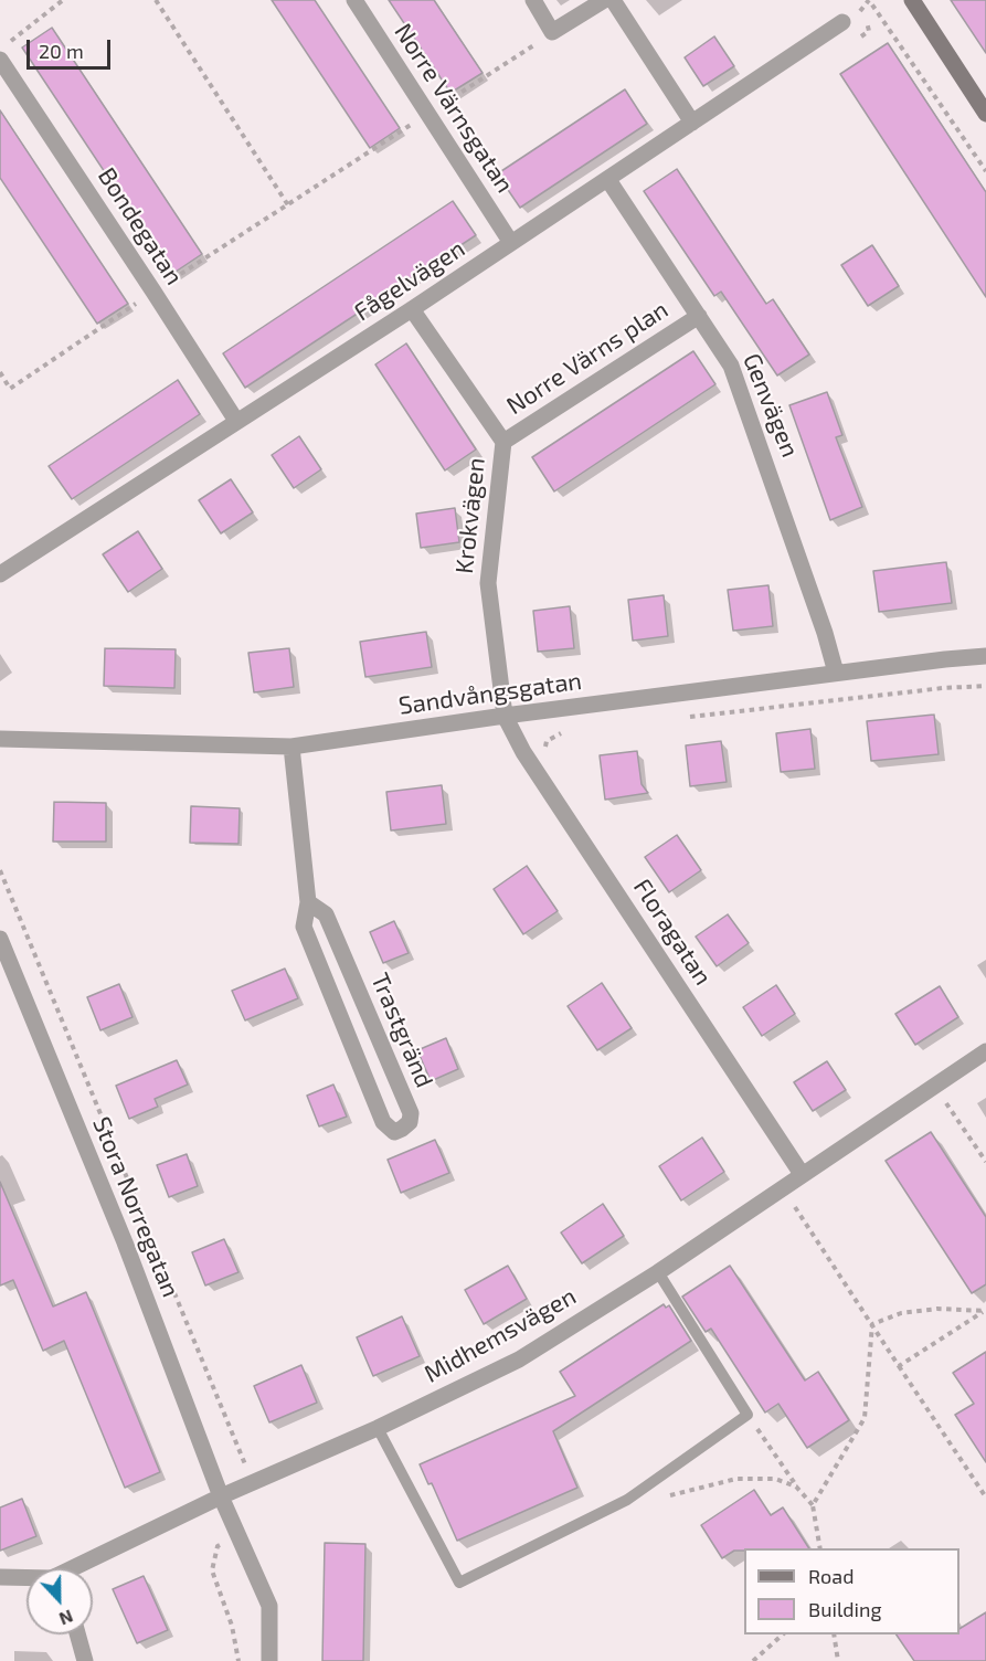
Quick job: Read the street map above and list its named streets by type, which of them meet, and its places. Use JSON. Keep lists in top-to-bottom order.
{
  "streets": {
    "street": [
      "Norre Värnsgatan",
      "Bondegatan",
      "Fågelvägen",
      "Norre Värns plan",
      "Genvägen",
      "Krokvägen",
      "Sandvångsgatan",
      "Floragatan",
      "Trastgränd",
      "Stora Norregatan",
      "Midhemsvägen"
    ]
  },
  "crossings": [
    ["Norre Värnsgatan", "Fågelvägen"],
    ["Bondegatan", "Fågelvägen"],
    ["Fågelvägen", "Genvägen"],
    ["Fågelvägen", "Krokvägen"],
    ["Norre Värns plan", "Genvägen"],
    ["Norre Värns plan", "Krokvägen"],
    ["Genvägen", "Sandvångsgatan"],
    ["Krokvägen", "Sandvångsgatan"],
    ["Krokvägen", "Floragatan"],
    ["Sandvångsgatan", "Floragatan"],
    ["Floragatan", "Midhemsvägen"],
    ["Stora Norregatan", "Midhemsvägen"]
  ],
  "legend": ["Road", "Building"],
  "scale_bar": "20 m",
  "north": "bottom"
}
